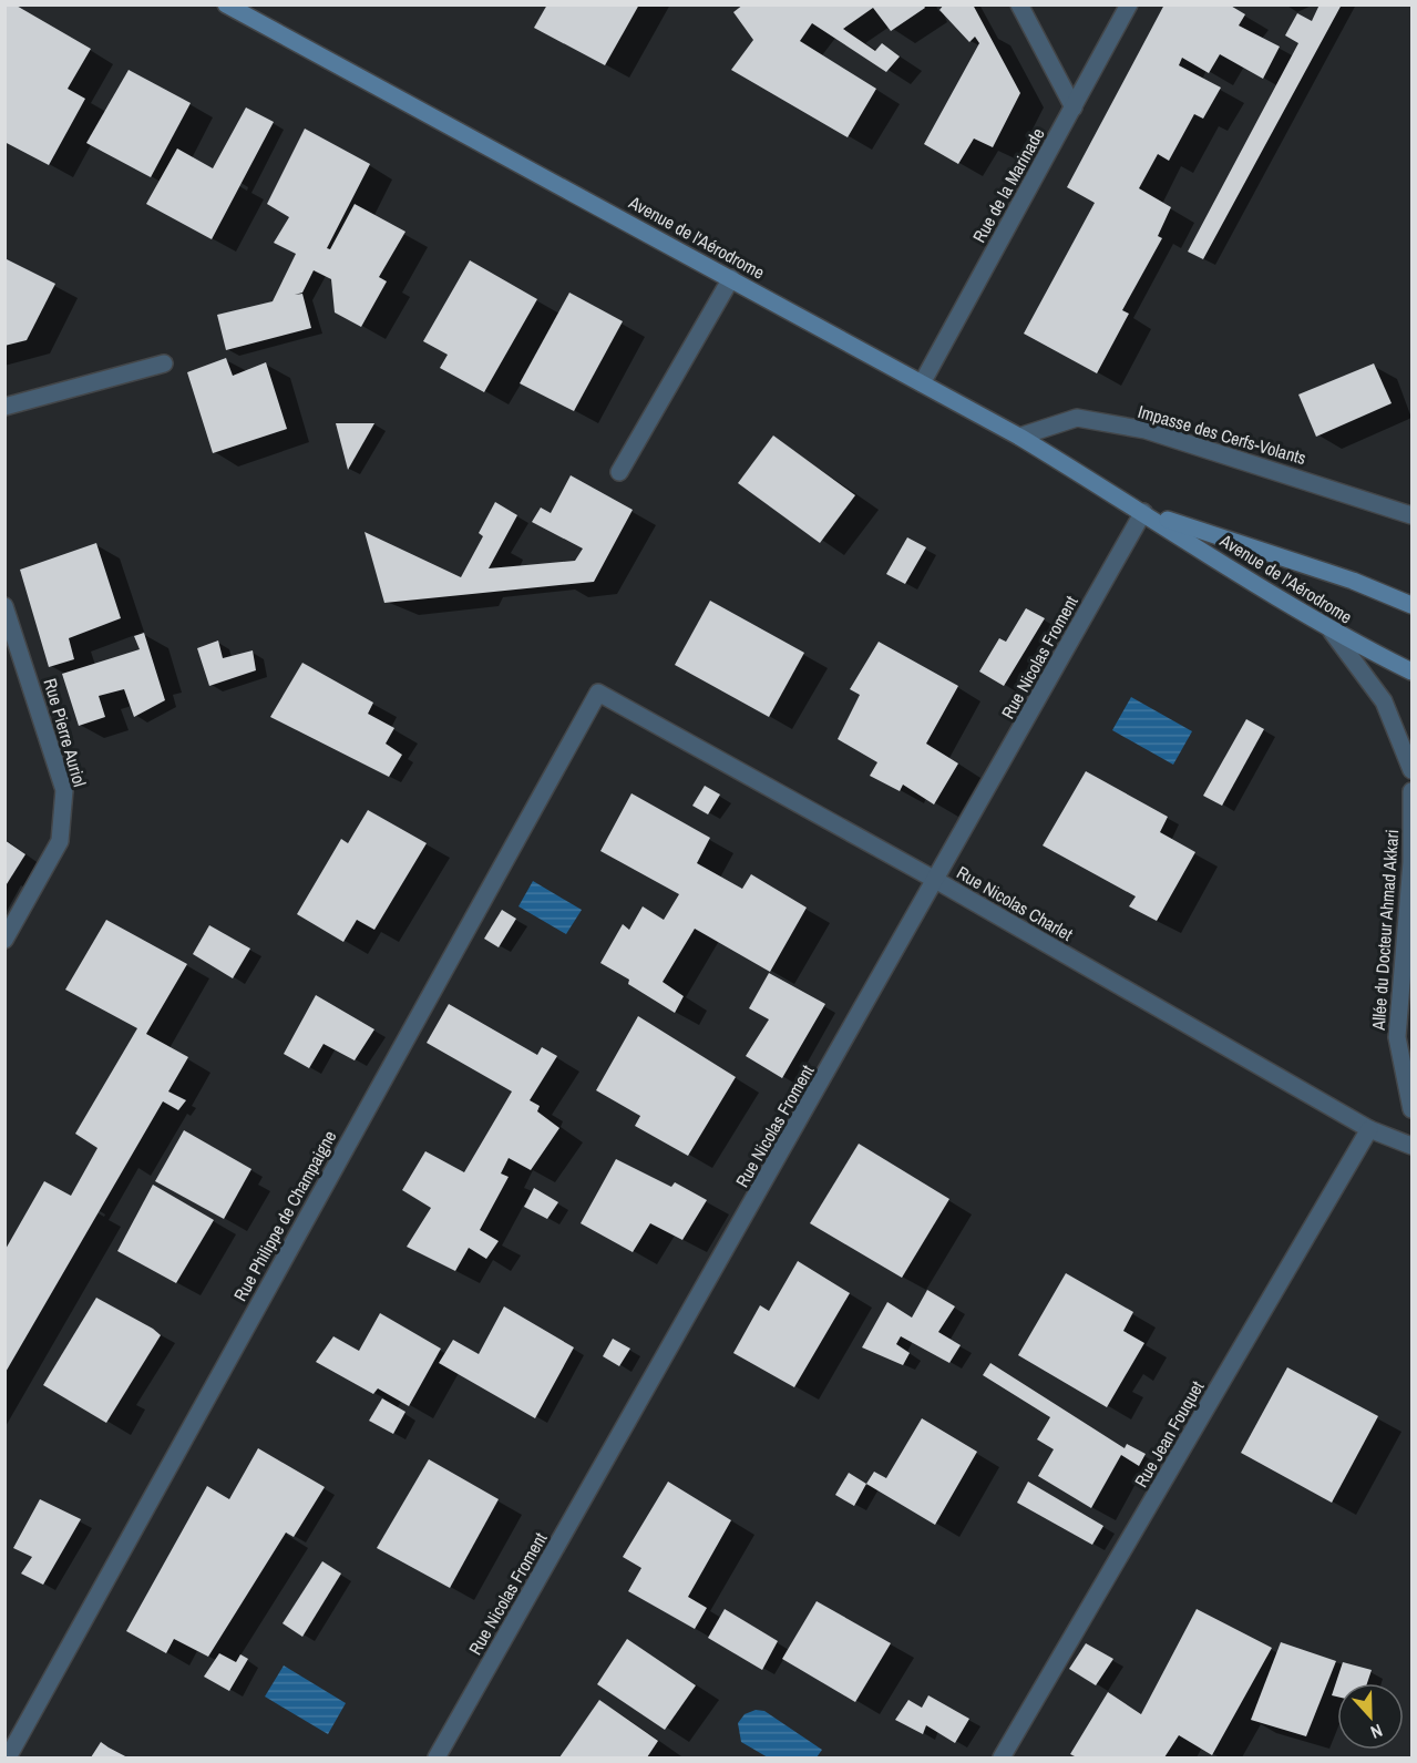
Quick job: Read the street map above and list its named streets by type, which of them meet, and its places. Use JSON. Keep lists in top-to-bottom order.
{
  "streets": {
    "main road": ["Avenue de l'Aérodrome"],
    "street": [
      "Rue de la Marinade",
      "Impasse des Cerfs-Volants",
      "Rue Nicolas Froment",
      "Rue Pierre Auriol",
      "Rue Nicolas Charlet",
      "Allée du Docteur Ahmad Akkari",
      "Rue Philippe de Champaigne",
      "Rue Jean Fouquet"
    ]
  },
  "crossings": [
    ["Rue de la Marinade", "Avenue de l'Aérodrome"],
    ["Avenue de l'Aérodrome", "Impasse des Cerfs-Volants"],
    ["Avenue de l'Aérodrome", "Rue Nicolas Froment"],
    ["Rue Nicolas Froment", "Rue Nicolas Charlet"],
    ["Rue Nicolas Charlet", "Rue Philippe de Champaigne"],
    ["Rue Nicolas Charlet", "Rue Jean Fouquet"]
  ],
  "north": "bottom"
}
